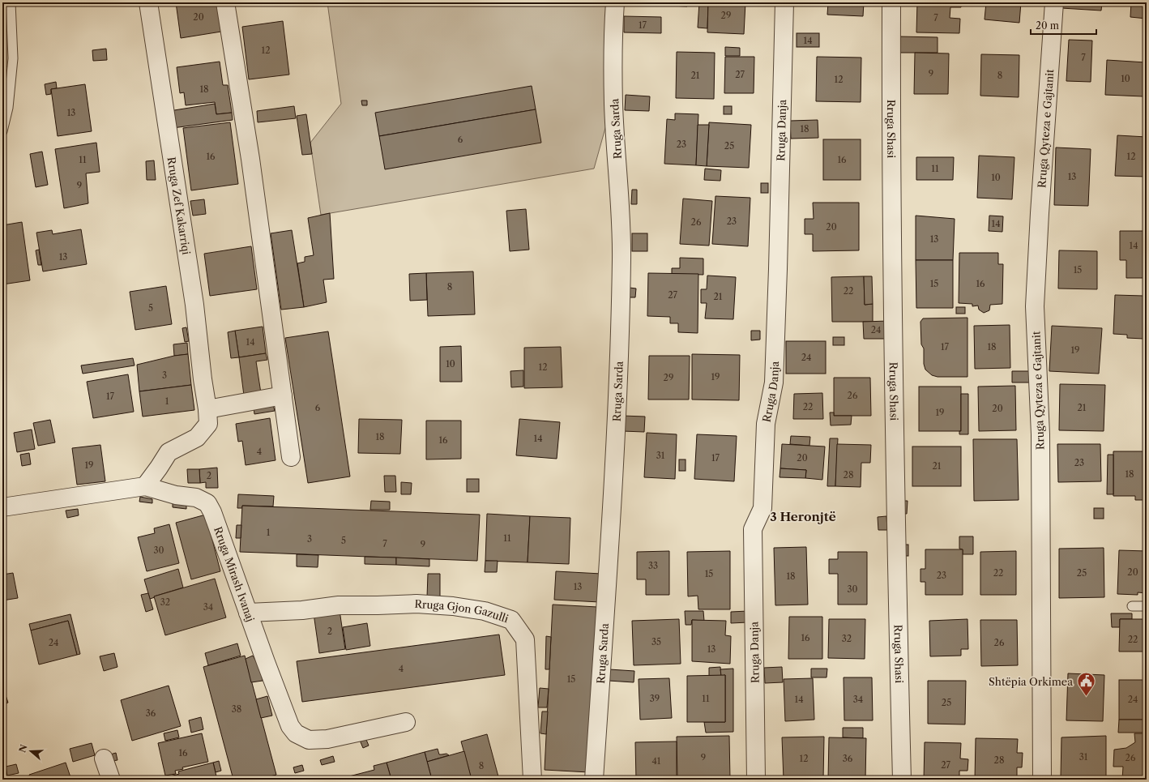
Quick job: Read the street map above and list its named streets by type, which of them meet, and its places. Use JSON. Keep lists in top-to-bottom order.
{
  "streets": {
    "street": [
      "Rruga Sarda",
      "Rruga Shasi",
      "Rruga Qyteza e Gajtanit",
      "Rruga Danja",
      "Rruga Zef Kakarriqi",
      "Rruga Mirash Ivanaj",
      "Rruga Gjon Gazulli"
    ]
  },
  "crossings": [
    ["Rruga Zef Kakarriqi", "Rruga Mirash Ivanaj"],
    ["Rruga Mirash Ivanaj", "Rruga Gjon Gazulli"]
  ],
  "districts": ["3 Heronjtë"],
  "places": {
    "public building": ["Shtëpia Orkimea"]
  },
  "house_numbers": [
    "29",
    "20",
    "7",
    "17",
    "14",
    "12",
    "7",
    "9",
    "27",
    "21",
    "8",
    "10",
    "12",
    "18",
    "13",
    "18",
    "6",
    "23",
    "25",
    "16",
    "12",
    "11",
    "16",
    "11",
    "13",
    "10",
    "9",
    "23",
    "26",
    "14",
    "20",
    "13",
    "14",
    "13",
    "15",
    "15",
    "16",
    "8",
    "22",
    "27",
    "21",
    "5",
    "24",
    "14",
    "17",
    "18",
    "19",
    "24",
    "10",
    "12",
    "3",
    "19",
    "29",
    "26",
    "17",
    "1",
    "22",
    "6",
    "21",
    "20",
    "19",
    "18",
    "14",
    "16",
    "4",
    "31",
    "17",
    "20",
    "23",
    "19",
    "21",
    "18",
    "28",
    "2",
    "1",
    "11",
    "3",
    "5",
    "7",
    "9",
    "30",
    "33",
    "20",
    "22",
    "25",
    "15",
    "23",
    "18",
    "13",
    "30",
    "32",
    "34",
    "2",
    "16",
    "32",
    "22",
    "35",
    "24",
    "26",
    "13",
    "4",
    "15",
    "39",
    "11",
    "14",
    "34",
    "24",
    "25",
    "38",
    "36",
    "16",
    "31",
    "9",
    "26",
    "12",
    "36",
    "28",
    "41",
    "27",
    "8"
  ],
  "scale_bar": "20 m",
  "north": "left"
}
